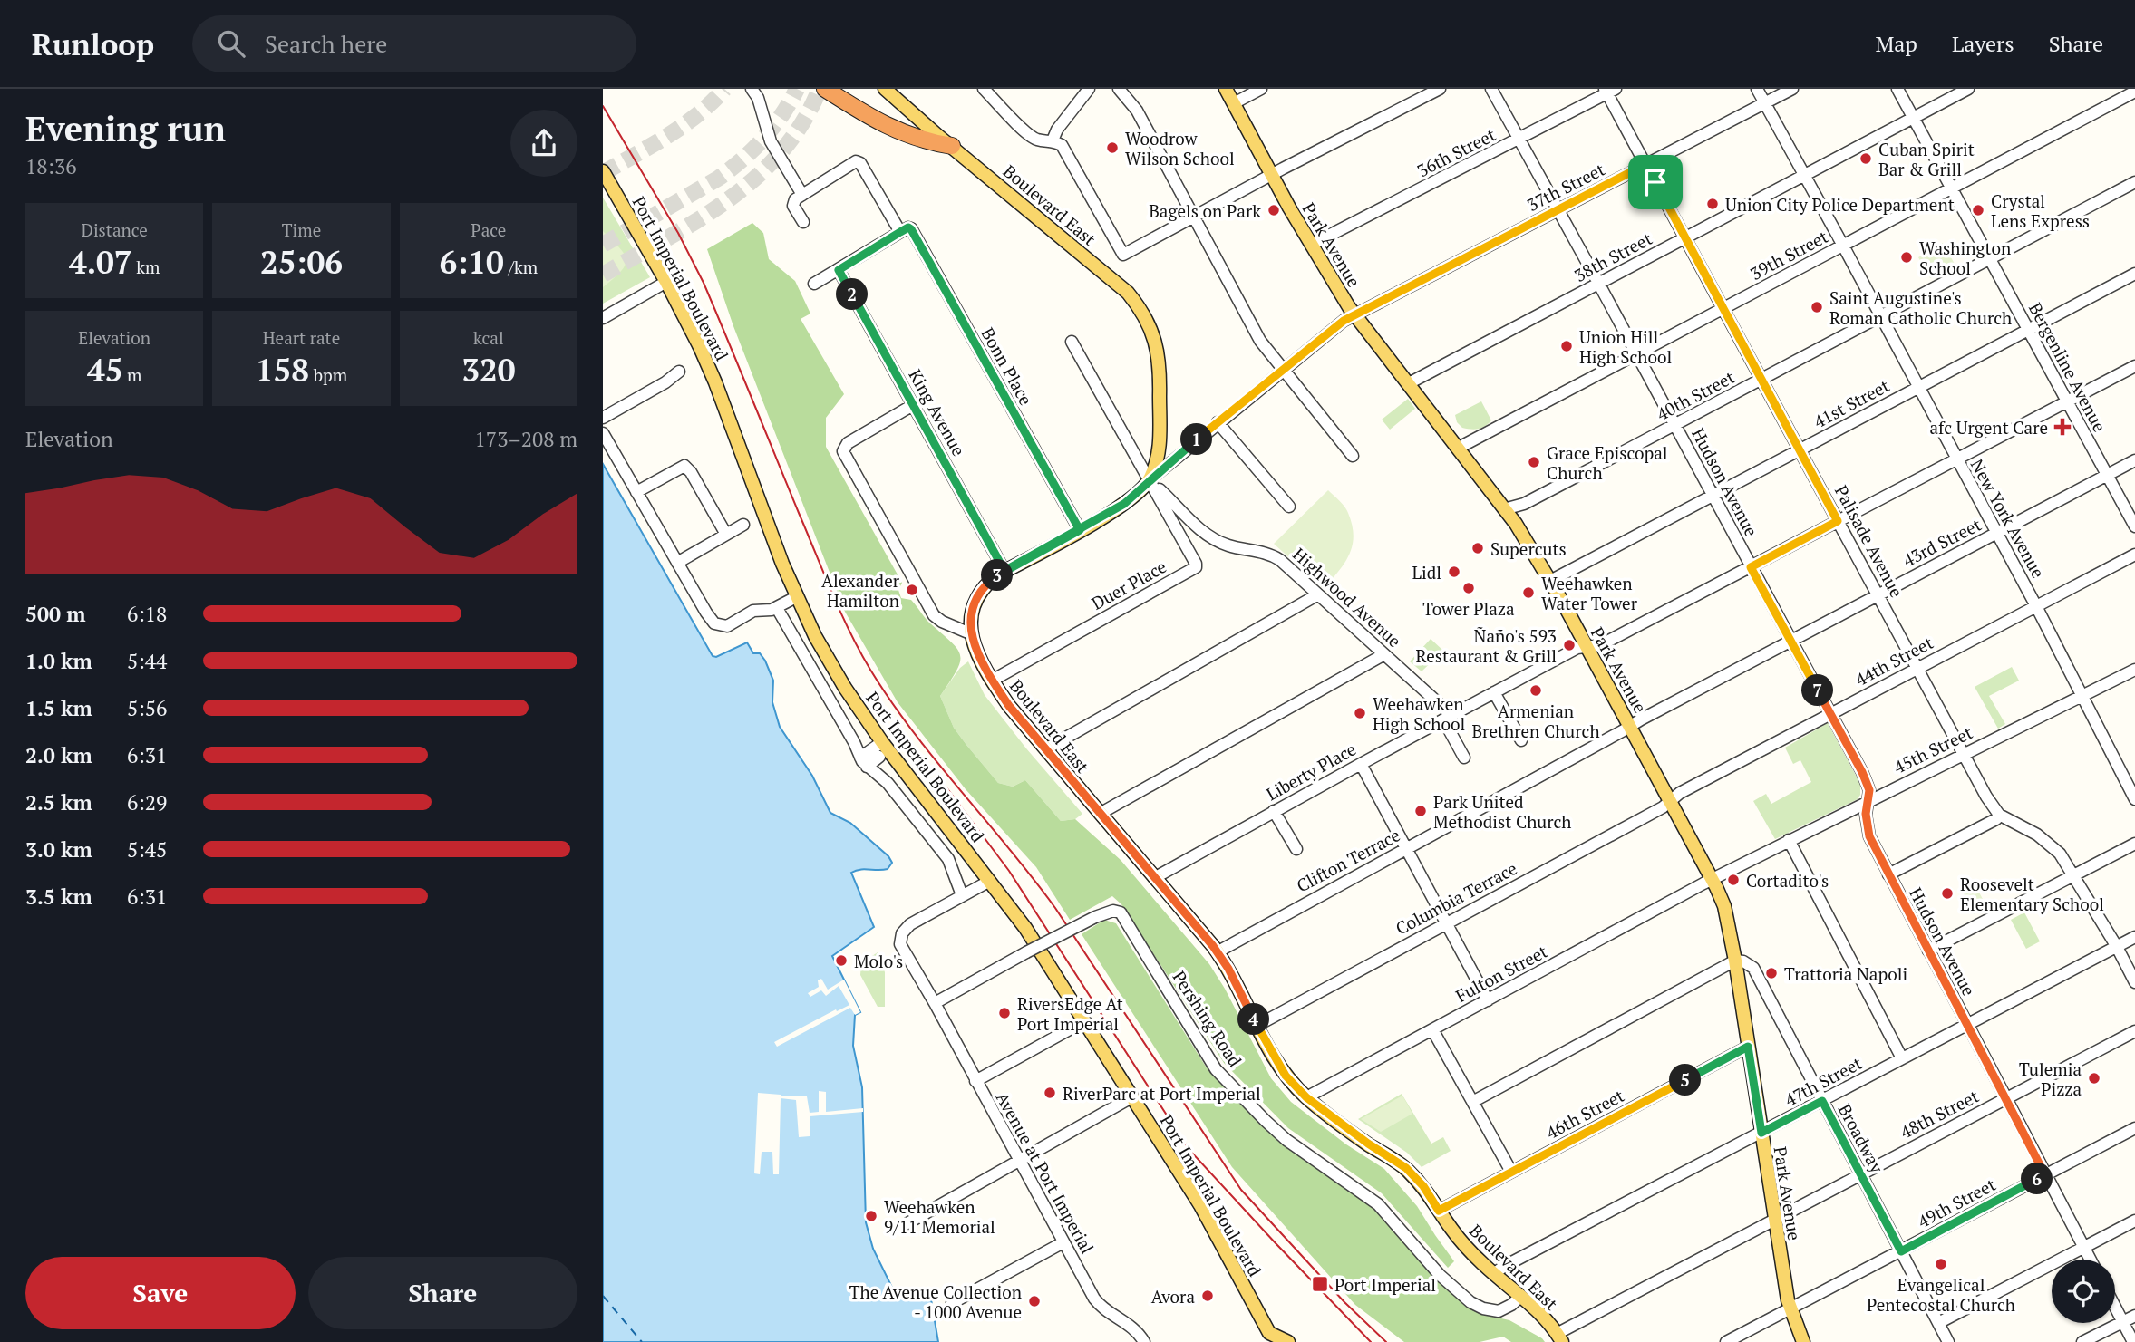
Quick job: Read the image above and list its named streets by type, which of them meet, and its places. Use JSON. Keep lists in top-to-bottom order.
{
  "streets": {
    "main road": ["Boulevard East", "Park Avenue", "Port Imperial Boulevard"],
    "street": [
      "36th Street",
      "37th Street",
      "39th Street",
      "38th Street",
      "Bonn Place",
      "Bergenline Avenue",
      "40th Street",
      "41st Street",
      "King Avenue",
      "Hudson Avenue",
      "New York Avenue",
      "Palisade Avenue",
      "43rd Street",
      "Duer Place",
      "Highwood Avenue",
      "44th Street",
      "45th Street",
      "Liberty Place",
      "Clifton Terrace",
      "Columbia Terrace",
      "Fulton Street",
      "Pershing Road",
      "47th Street",
      "46th Street",
      "48th Street",
      "Broadway",
      "Avenue at Port Imperial",
      "49th Street"
    ]
  },
  "crossings": [
    ["36th Street", "Park Avenue"],
    ["36th Street", "Hudson Avenue"],
    ["36th Street", "Palisade Avenue"],
    ["37th Street", "Boulevard East"],
    ["37th Street", "Park Avenue"],
    ["37th Street", "Hudson Avenue"],
    ["37th Street", "New York Avenue"],
    ["37th Street", "Palisade Avenue"],
    ["37th Street", "Duer Place"],
    ["37th Street", "Highwood Avenue"],
    ["Boulevard East", "Bonn Place"],
    ["Boulevard East", "King Avenue"],
    ["Boulevard East", "Duer Place"],
    ["Boulevard East", "Highwood Avenue"],
    ["Boulevard East", "Liberty Place"],
    ["Boulevard East", "Clifton Terrace"],
    ["Boulevard East", "Columbia Terrace"],
    ["Boulevard East", "Fulton Street"],
    ["Boulevard East", "Pershing Road"],
    ["Boulevard East", "47th Street"],
    ["Boulevard East", "46th Street"],
    ["Boulevard East", "48th Street"],
    ["Park Avenue", "39th Street"],
    ["Park Avenue", "38th Street"],
    ["Park Avenue", "40th Street"],
    ["Park Avenue", "41st Street"],
    ["Park Avenue", "43rd Street"],
    ["Park Avenue", "44th Street"],
    ["Park Avenue", "45th Street"],
    ["Park Avenue", "Liberty Place"],
    ["Park Avenue", "Clifton Terrace"],
    ["Park Avenue", "Columbia Terrace"],
    ["Park Avenue", "Fulton Street"],
    ["Park Avenue", "47th Street"],
    ["Park Avenue", "46th Street"],
    ["Park Avenue", "48th Street"],
    ["Park Avenue", "Broadway"],
    ["Park Avenue", "49th Street"],
    ["39th Street", "Bergenline Avenue"],
    ["39th Street", "Hudson Avenue"],
    ["39th Street", "New York Avenue"],
    ["39th Street", "Palisade Avenue"],
    ["38th Street", "Bergenline Avenue"],
    ["38th Street", "Hudson Avenue"],
    ["38th Street", "New York Avenue"],
    ["38th Street", "Palisade Avenue"],
    ["Bergenline Avenue", "40th Street"],
    ["Bergenline Avenue", "41st Street"],
    ["Bergenline Avenue", "43rd Street"],
    ["Bergenline Avenue", "Liberty Place"],
    ["40th Street", "Hudson Avenue"],
    ["40th Street", "New York Avenue"],
    ["40th Street", "Palisade Avenue"],
    ["41st Street", "Hudson Avenue"],
    ["41st Street", "New York Avenue"],
    ["41st Street", "Palisade Avenue"],
    ["Hudson Avenue", "43rd Street"],
    ["Hudson Avenue", "44th Street"],
    ["Hudson Avenue", "45th Street"],
    ["Hudson Avenue", "Liberty Place"],
    ["Hudson Avenue", "47th Street"],
    ["Hudson Avenue", "48th Street"],
    ["Hudson Avenue", "49th Street"],
    ["New York Avenue", "43rd Street"],
    ["New York Avenue", "44th Street"],
    ["New York Avenue", "45th Street"],
    ["New York Avenue", "Liberty Place"],
    ["Palisade Avenue", "43rd Street"],
    ["Palisade Avenue", "44th Street"],
    ["Palisade Avenue", "45th Street"],
    ["Palisade Avenue", "Liberty Place"],
    ["Palisade Avenue", "47th Street"],
    ["43rd Street", "Clifton Terrace"],
    ["Duer Place", "Highwood Avenue"],
    ["Highwood Avenue", "Liberty Place"],
    ["44th Street", "Columbia Terrace"],
    ["45th Street", "Fulton Street"],
    ["Pershing Road", "Avenue at Port Imperial"],
    ["47th Street", "Broadway"],
    ["48th Street", "Broadway"],
    ["Broadway", "49th Street"]
  ],
  "places": {
    "other": [
      "Woodrow Wilson School",
      "Cuban Spirit Bar & Grill",
      "Union City Police Department",
      "Bagels on Park",
      "Crystal Lens Express",
      "Washington School",
      "Saint Augustine's Roman Catholic Church",
      "Union Hill High School",
      "Grace Episcopal Church",
      "Supercuts",
      "Lidl",
      "Tower Plaza",
      "Alexander Hamilton",
      "Weehawken Water Tower",
      "Ñaño's 593 Restaurant & Grill",
      "Armenian Brethren Church",
      "Weehawken High School",
      "Park United Methodist Church",
      "Cortadito's",
      "Roosevelt Elementary School",
      "Molo's",
      "Trattoria Napoli",
      "RiversEdge At Port Imperial",
      "Tulemia Pizza",
      "RiverParc at Port Imperial",
      "Weehawken 9/11 Memorial",
      "Evangelical Pentecostal Church",
      "Avora",
      "The Avenue Collection - 1000 Avenue"
    ],
    "health": ["afc Urgent Care"],
    "transit": ["Port Imperial"]
  },
  "page": {
    "header": "Runloop",
    "search": "Search here",
    "nav": ["Map", "Layers", "Share"],
    "heading": ["Evening run", "18:36"],
    "stats": [
      ["Distance", "4.07 km"],
      ["Time", "25:06"],
      ["Pace", "6:10 /km"],
      ["Elevation", "45 m"],
      ["Heart rate", "158 bpm"],
      ["kcal", "320"]
    ],
    "pins": [
      "2",
      "1",
      "3",
      "7",
      "4",
      "5",
      "6"
    ],
    "chart": ["Elevation", "173–208 m"],
    "list": [
      {
        "name": "500 m",
        "note": "6:18"
      },
      {
        "name": "1.0 km",
        "note": "5:44"
      },
      {
        "name": "1.5 km",
        "note": "5:56"
      },
      {
        "name": "2.0 km",
        "note": "6:31"
      },
      {
        "name": "2.5 km",
        "note": "6:29"
      },
      {
        "name": "3.0 km",
        "note": "5:45"
      },
      {
        "name": "3.5 km",
        "note": "6:31"
      }
    ],
    "buttons": ["Save", "Share"]
  }
}
